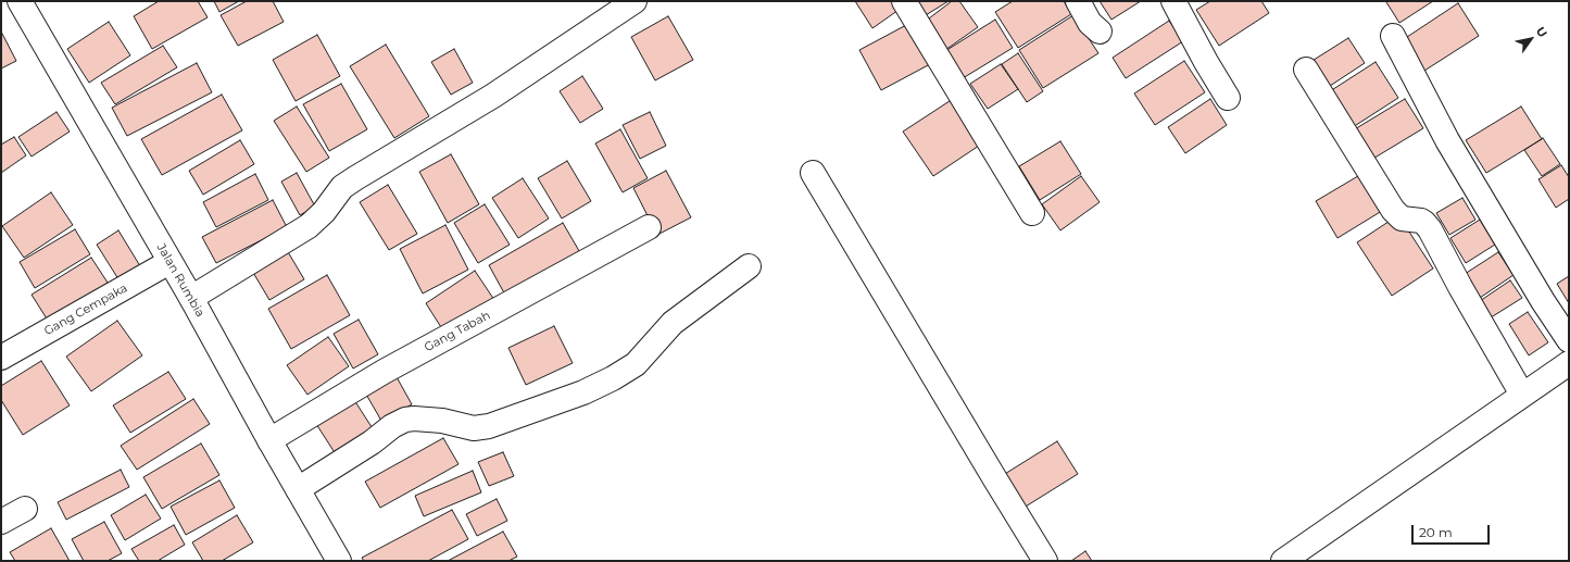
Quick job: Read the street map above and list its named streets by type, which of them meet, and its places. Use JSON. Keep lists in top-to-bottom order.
{
  "streets": {
    "main road": ["Jalan Rumbia", "Gang Cempaka", "Gang Tabah"]
  },
  "crossings": [
    ["Jalan Rumbia", "Gang Cempaka"],
    ["Jalan Rumbia", "Gang Tabah"]
  ],
  "scale_bar": "20 m",
  "north": "top right"
}
